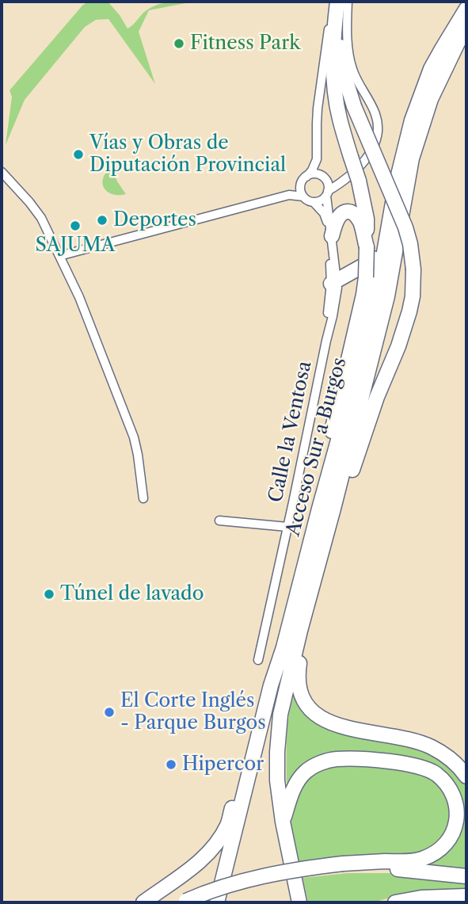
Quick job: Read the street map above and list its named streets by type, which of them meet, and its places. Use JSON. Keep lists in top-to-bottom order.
{
  "streets": {
    "highway": ["Acceso Sur a Burgos"],
    "street": ["Calle la Ventosa"]
  },
  "places": [
    "Fitness Park",
    "Vías y Obras de Diputación Provincial",
    "Deportes",
    "SAJUMA",
    "Túnel de lavado",
    "El Corte Inglés - Parque Burgos",
    "Hipercor"
  ]
}
